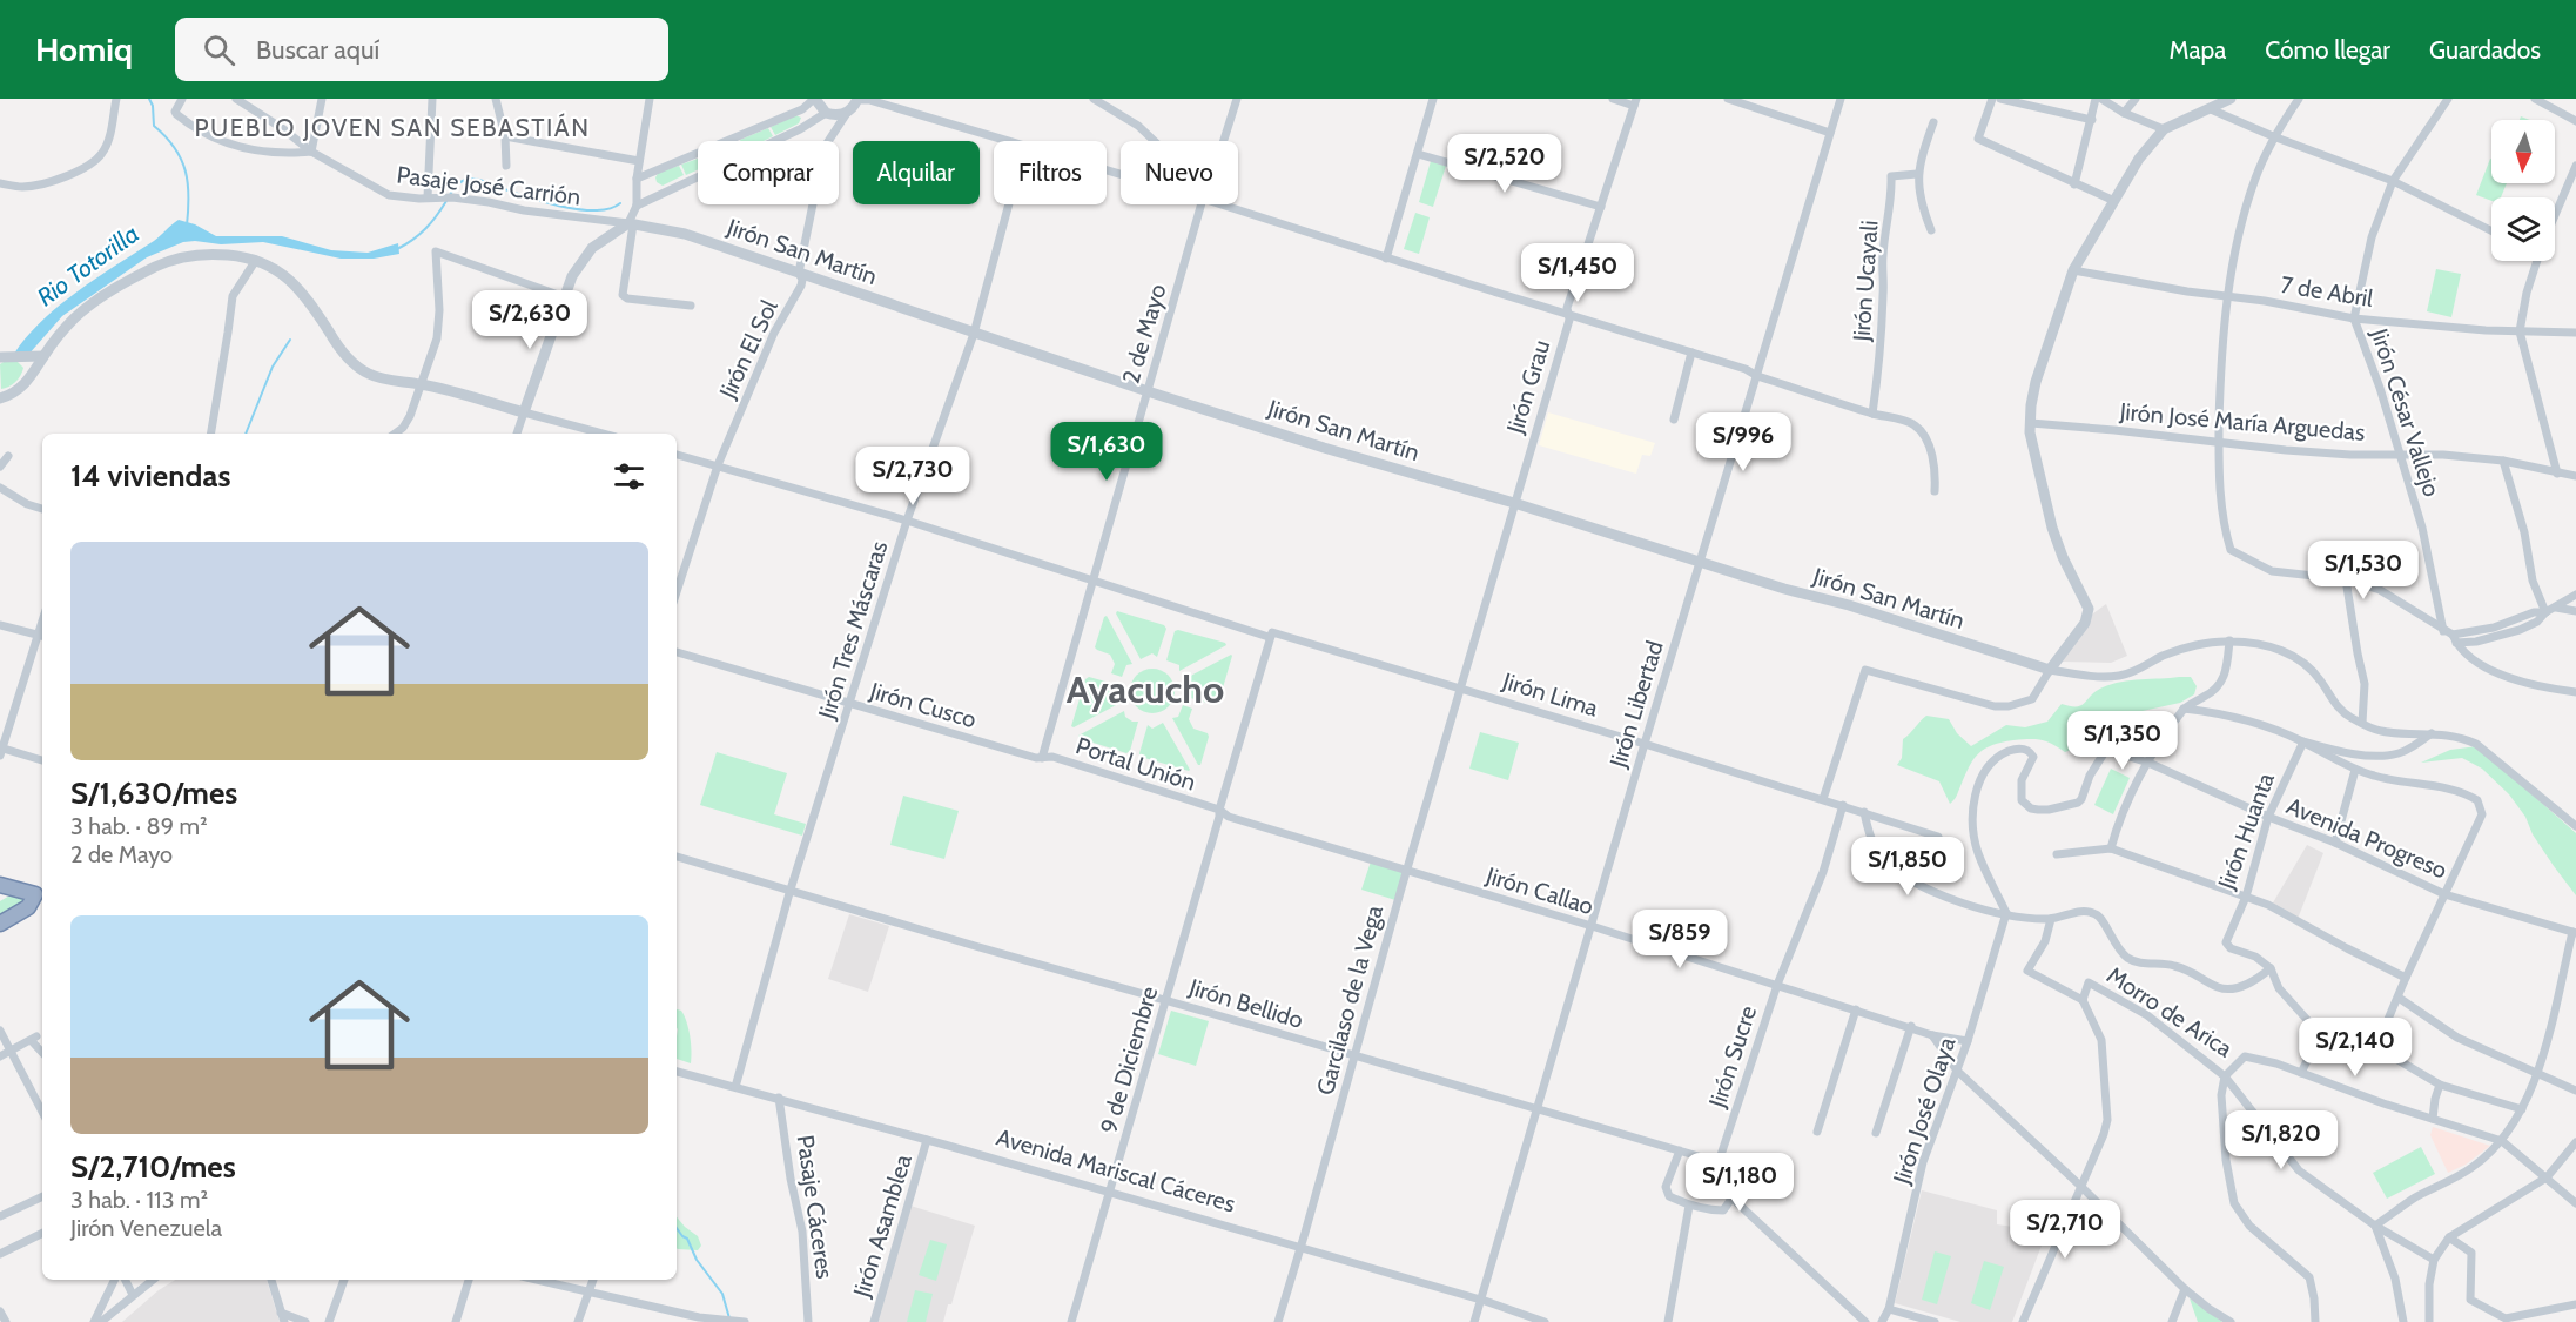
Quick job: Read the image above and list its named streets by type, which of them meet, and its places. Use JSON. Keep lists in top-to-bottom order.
{
  "streets": {
    "street": [
      "Pasaje José Carrión",
      "Jirón San Martín",
      "Jirón Ucayali",
      "7 de Abril",
      "2 de Mayo",
      "Jirón El Sol",
      "Jirón Grau",
      "Jirón César Vallejo",
      "Jirón José María Arguedas",
      "Jirón Tres Máscaras",
      "Jirón Lima",
      "Jirón Libertad",
      "Jirón Cusco",
      "Portal Unión",
      "Jirón Huanta",
      "Avenida Progreso",
      "Jirón Callao",
      "Garcilaso de la Vega",
      "Jirón Bellido",
      "Morro de Arica",
      "Jirón Sucre",
      "9 de Diciembre",
      "Jirón José Olaya",
      "Avenida Mariscal Cáceres",
      "Pasaje Cáceres",
      "Jirón Asamblea"
    ]
  },
  "crossings": [
    ["Pasaje José Carrión", "Jirón San Martín"],
    ["Jirón San Martín", "2 de Mayo"],
    ["Jirón San Martín", "Jirón El Sol"],
    ["Jirón San Martín", "Jirón Grau"],
    ["Jirón San Martín", "Jirón Tres Máscaras"],
    ["Jirón San Martín", "Jirón Libertad"],
    ["7 de Abril", "Jirón César Vallejo"],
    ["2 de Mayo", "Jirón Lima"],
    ["2 de Mayo", "Jirón Cusco"],
    ["2 de Mayo", "Portal Unión"],
    ["Jirón El Sol", "Jirón Lima"],
    ["Jirón Grau", "Jirón Lima"],
    ["Jirón Grau", "Garcilaso de la Vega"],
    ["Jirón César Vallejo", "Jirón José María Arguedas"],
    ["Jirón Tres Máscaras", "Jirón Lima"],
    ["Jirón Tres Máscaras", "Jirón Cusco"],
    ["Jirón Tres Máscaras", "Jirón Bellido"],
    ["Jirón Tres Máscaras", "Avenida Mariscal Cáceres"],
    ["Jirón Lima", "Jirón Libertad"],
    ["Jirón Lima", "Garcilaso de la Vega"],
    ["Jirón Lima", "Jirón Sucre"],
    ["Jirón Lima", "9 de Diciembre"],
    ["Jirón Libertad", "Jirón Callao"],
    ["Jirón Libertad", "Jirón Bellido"],
    ["Jirón Libertad", "Avenida Mariscal Cáceres"],
    ["Jirón Cusco", "Portal Unión"],
    ["Portal Unión", "Jirón Callao"],
    ["Portal Unión", "9 de Diciembre"],
    ["Jirón Huanta", "Avenida Progreso"],
    ["Avenida Progreso", "Jirón José Olaya"],
    ["Jirón Callao", "Garcilaso de la Vega"],
    ["Jirón Callao", "Jirón Sucre"],
    ["Jirón Callao", "9 de Diciembre"],
    ["Jirón Callao", "Jirón José Olaya"],
    ["Garcilaso de la Vega", "Jirón Bellido"],
    ["Garcilaso de la Vega", "Avenida Mariscal Cáceres"],
    ["Jirón Bellido", "Jirón Sucre"],
    ["Jirón Bellido", "9 de Diciembre"],
    ["9 de Diciembre", "Avenida Mariscal Cáceres"],
    ["Avenida Mariscal Cáceres", "Pasaje Cáceres"],
    ["Avenida Mariscal Cáceres", "Jirón Asamblea"]
  ],
  "districts": ["PUEBLO JOVEN SAN SEBASTIÁN", "Ayacucho"],
  "water": ["Rio Totorilla"],
  "north": "bottom",
  "page": {
    "header": "Homiq",
    "search": "Buscar aquí",
    "nav": ["Mapa", "Cómo llegar", "Guardados"],
    "price": [
      "S/2,520",
      "S/1,450",
      "S/2,630",
      "S/996",
      "S/1,630",
      "S/2,730",
      "S/1,530",
      "S/1,350",
      "S/1,850",
      "S/859",
      "S/2,140",
      "S/1,820",
      "S/1,180",
      "S/2,710"
    ],
    "chip": [
      "Comprar",
      "Alquilar",
      "Filtros",
      "Nuevo"
    ],
    "heading": "14 viviendas",
    "list": [
      {
        "name": "S/1,630/mes",
        "note": "3 hab. · 89 m² · 2 de Mayo"
      },
      {
        "name": "S/2,710/mes",
        "note": "3 hab. · 113 m² · Jirón Venezuela"
      }
    ]
  }
}
